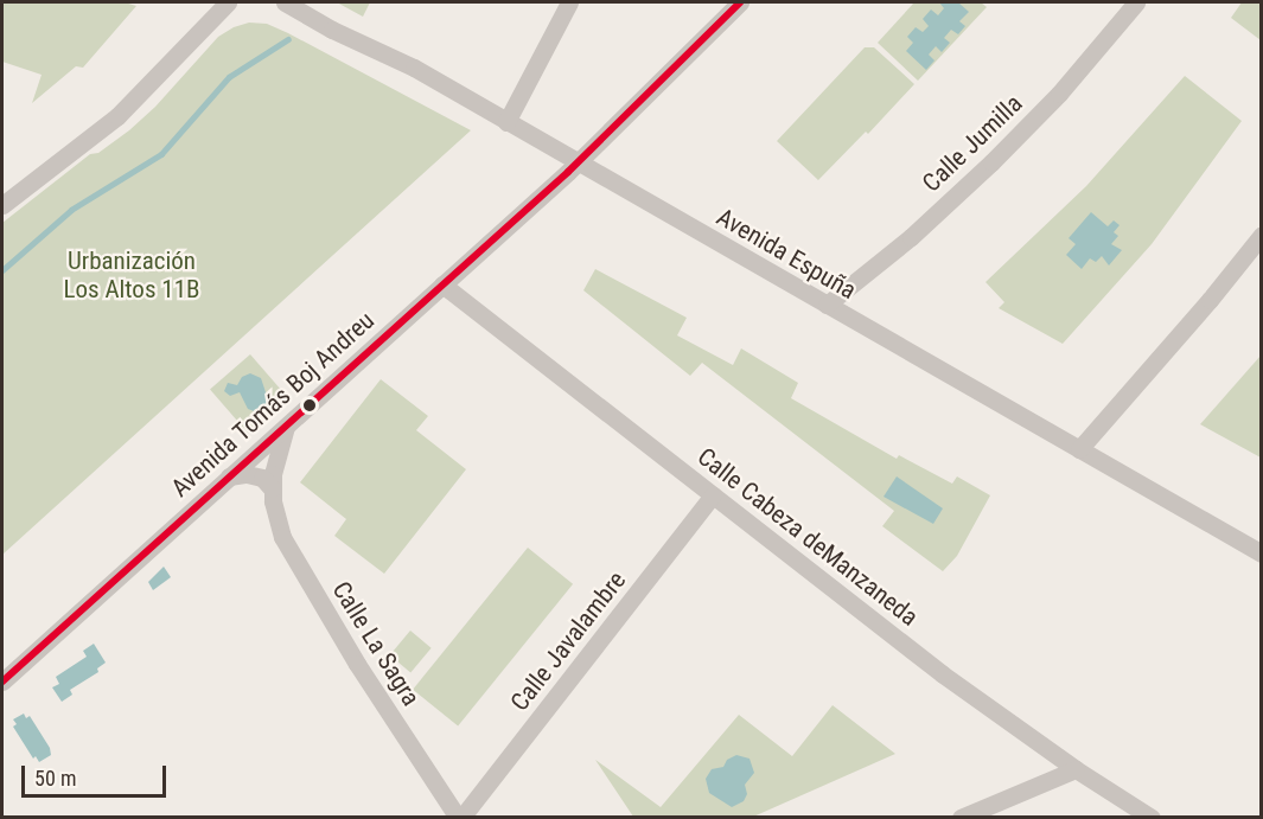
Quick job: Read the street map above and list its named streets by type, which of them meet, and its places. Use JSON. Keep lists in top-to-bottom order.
{
  "streets": {
    "street": [
      "Calle Jumilla",
      "Avenida Espuña",
      "Avenida Tomás Boj Andreu",
      "Calle Cabeza deManzaneda",
      "Calle Javalambre",
      "Calle La Sagra"
    ]
  },
  "crossings": [
    ["Calle Jumilla", "Avenida Espuña"],
    ["Avenida Espuña", "Avenida Tomás Boj Andreu"],
    ["Avenida Tomás Boj Andreu", "Calle Cabeza deManzaneda"],
    ["Avenida Tomás Boj Andreu", "Calle La Sagra"],
    ["Calle Cabeza deManzaneda", "Calle Javalambre"],
    ["Calle Javalambre", "Calle La Sagra"]
  ],
  "parks": ["Urbanización Los Altos 11B"],
  "scale_bar": "50 m"
}
